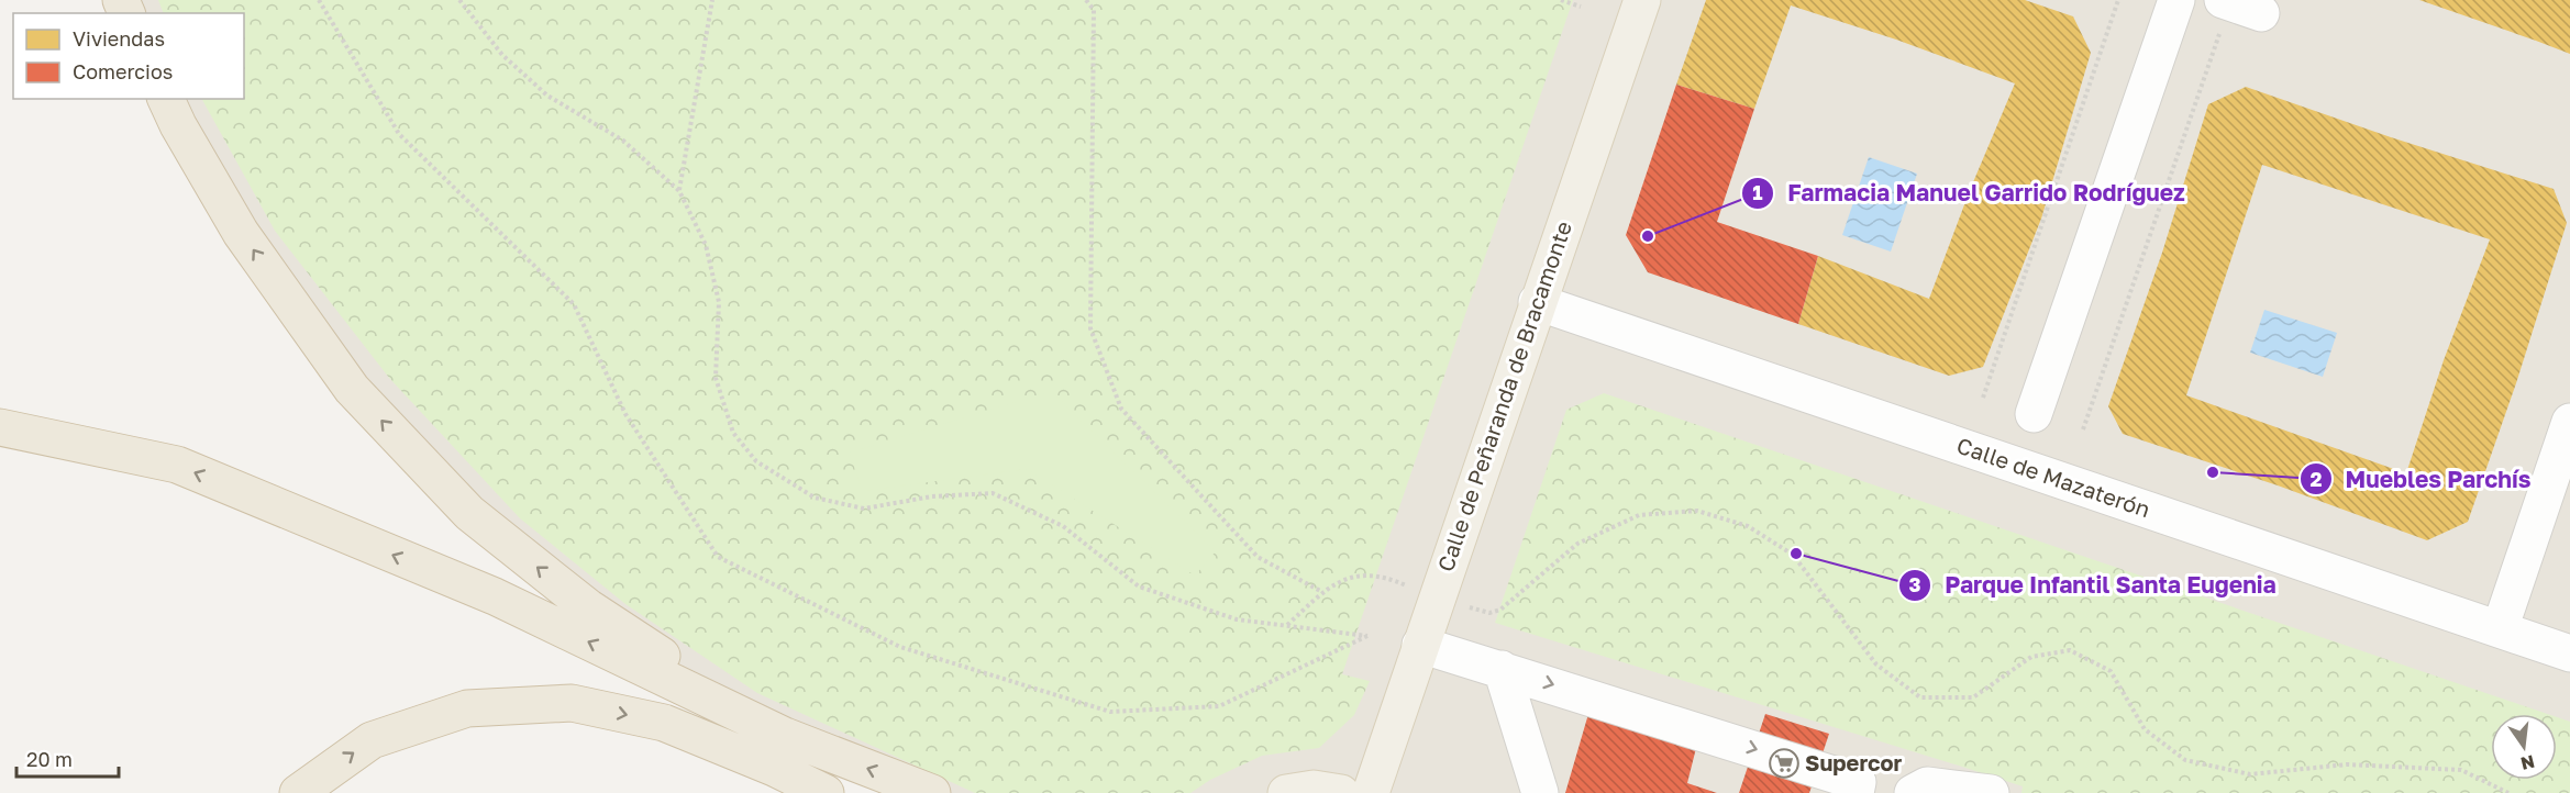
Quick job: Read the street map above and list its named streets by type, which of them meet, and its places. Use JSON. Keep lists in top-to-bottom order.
{
  "streets": {
    "main road": ["Calle de Peñaranda de Bracamonte"],
    "street": ["Calle de Mazaterón"]
  },
  "crossings": [
    ["Calle de Peñaranda de Bracamonte", "Calle de Mazaterón"]
  ],
  "places": {
    "other": ["Farmacia Manuel Garrido Rodríguez", "Muebles Parchís", "Parque Infantil Santa Eugenia"],
    "supermarket": ["Supercor"]
  },
  "legend": ["Viviendas", "Comercios"],
  "scale_bar": "20 m",
  "north": "bottom"
}
